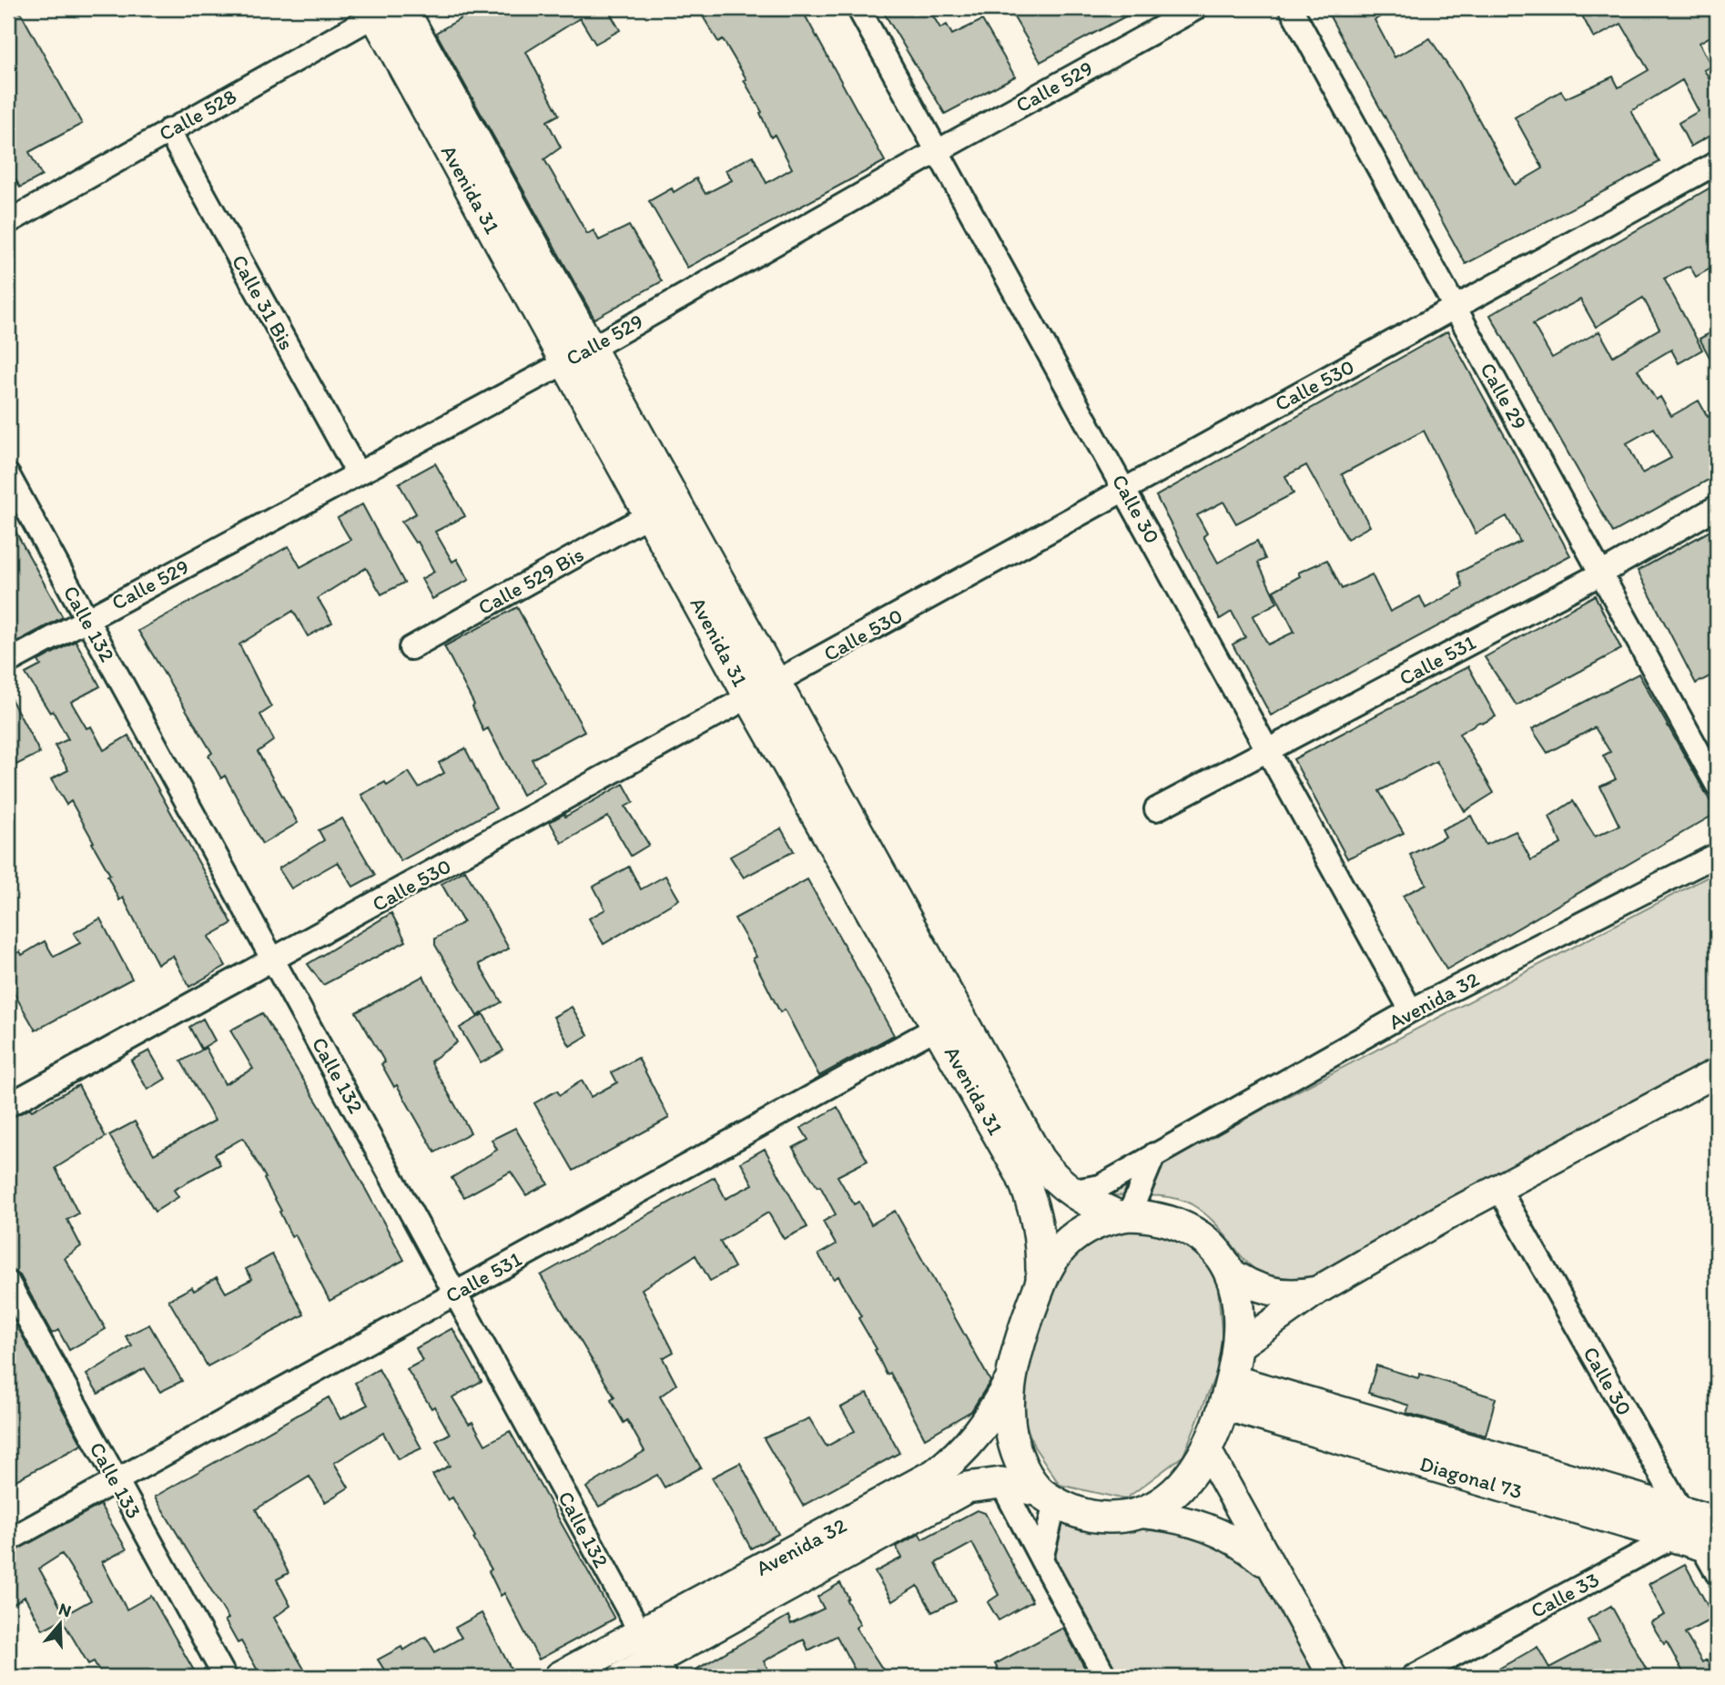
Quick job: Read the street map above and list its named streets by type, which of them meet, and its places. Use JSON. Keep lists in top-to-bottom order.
{
  "streets": {
    "main road": ["Avenida 31", "Avenida 32", "Diagonal 73"],
    "street": [
      "Calle 529",
      "Calle 528",
      "Calle 31 Bis",
      "Calle 530",
      "Calle 29",
      "Calle 30",
      "Calle 529 Bis",
      "Calle 132",
      "Calle 531",
      "Calle 133",
      "Calle 33"
    ]
  },
  "crossings": [
    ["Calle 529", "Avenida 31"],
    ["Calle 529", "Calle 31 Bis"],
    ["Calle 529", "Calle 30"],
    ["Calle 529", "Calle 132"],
    ["Calle 528", "Avenida 31"],
    ["Calle 528", "Calle 31 Bis"],
    ["Avenida 31", "Calle 530"],
    ["Avenida 31", "Calle 529 Bis"],
    ["Avenida 31", "Calle 531"],
    ["Avenida 31", "Avenida 32"],
    ["Calle 530", "Calle 29"],
    ["Calle 530", "Calle 30"],
    ["Calle 530", "Calle 132"],
    ["Calle 29", "Calle 531"],
    ["Calle 30", "Calle 531"],
    ["Calle 30", "Avenida 32"],
    ["Calle 30", "Diagonal 73"],
    ["Calle 30", "Calle 33"],
    ["Calle 132", "Calle 531"],
    ["Calle 132", "Avenida 32"],
    ["Calle 531", "Calle 133"],
    ["Diagonal 73", "Calle 33"]
  ],
  "north": "top"
}
